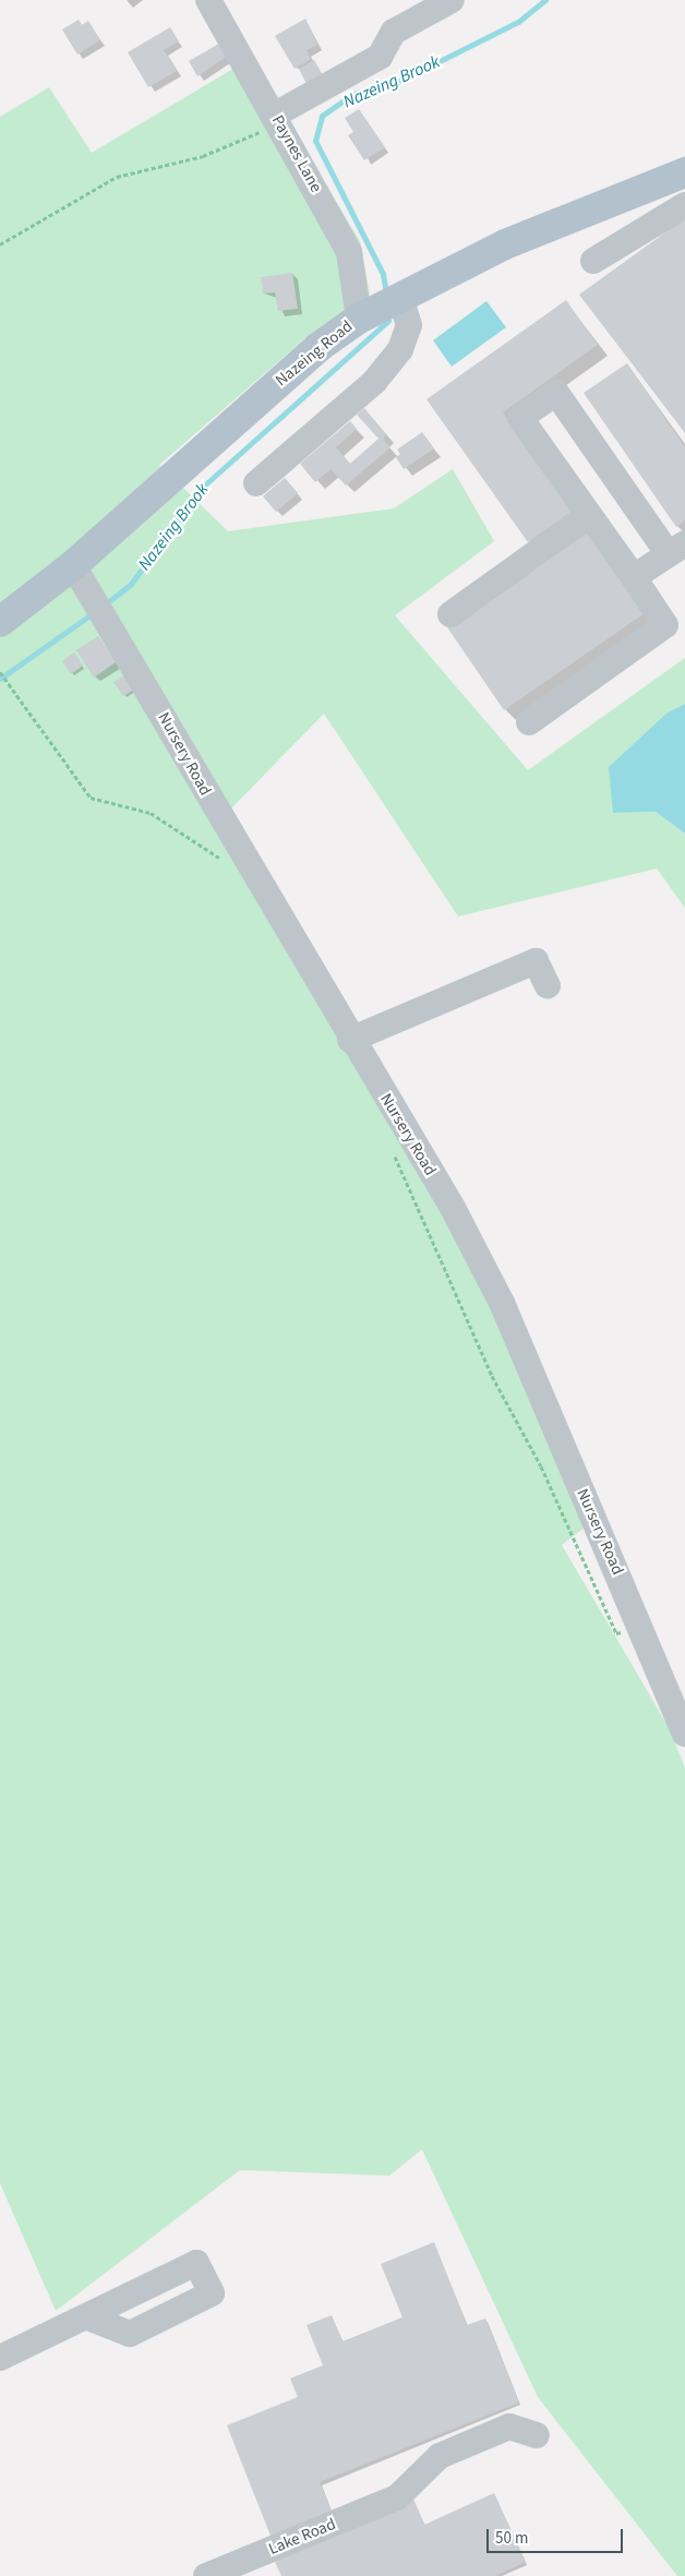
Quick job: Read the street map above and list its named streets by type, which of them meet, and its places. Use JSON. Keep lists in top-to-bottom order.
{
  "streets": {
    "main road": ["Nazeing Road"],
    "street": ["Paynes Lane", "Nursery Road", "Lake Road"]
  },
  "crossings": [
    ["Paynes Lane", "Nazeing Road"],
    ["Nazeing Road", "Nursery Road"]
  ],
  "water": ["Nazeing Brook"],
  "scale_bar": "50 m"
}
